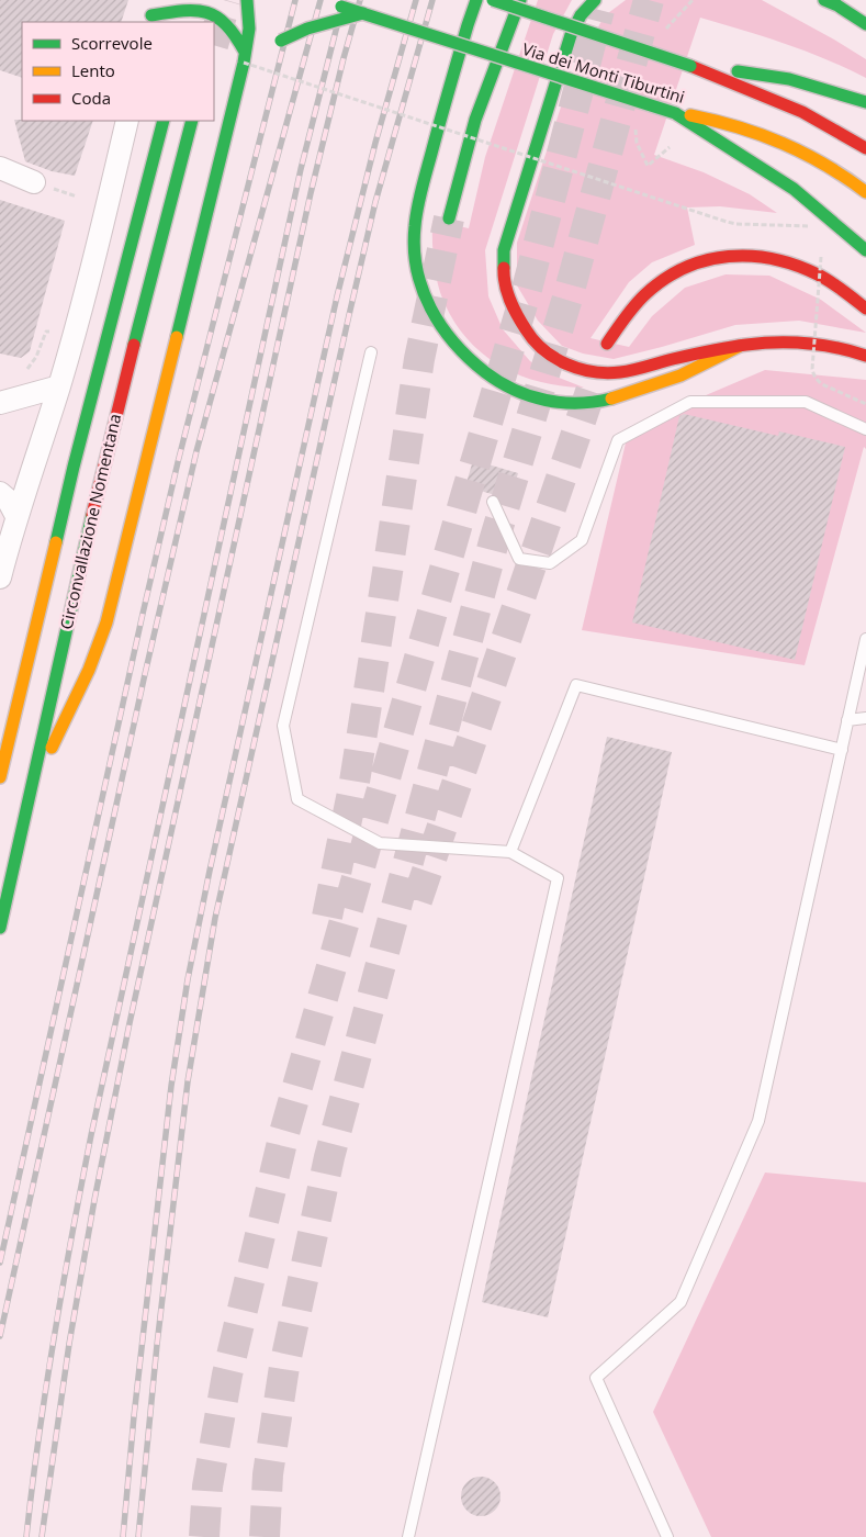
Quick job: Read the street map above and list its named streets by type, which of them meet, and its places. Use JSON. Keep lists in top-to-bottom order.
{
  "streets": {
    "main road": ["Via dei Monti Tiburtini", "Circonvallazione Nomentana"]
  },
  "legend": ["Scorrevole", "Lento", "Coda"]
}
